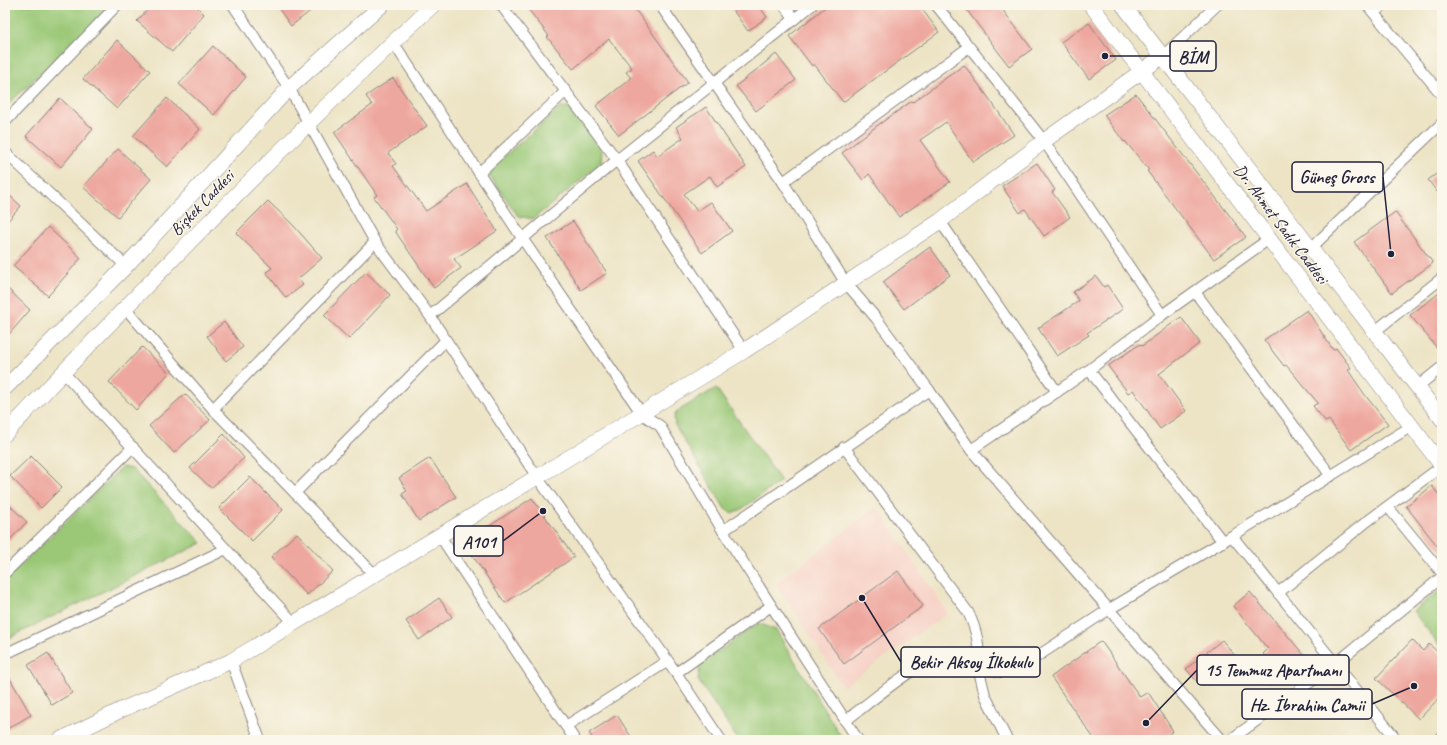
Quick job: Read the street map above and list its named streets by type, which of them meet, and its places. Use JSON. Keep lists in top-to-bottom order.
{
  "streets": {
    "street": ["Bişkek Caddesi", "Dr. Ahmet Sadık Caddesi"]
  },
  "places": [
    "BİM",
    "Güneş Gross",
    "A101",
    "Bekir Aksoy İlkokulu",
    "Hz. İbrahim Camii",
    "15 Temmuz Apartmanı"
  ]
}
